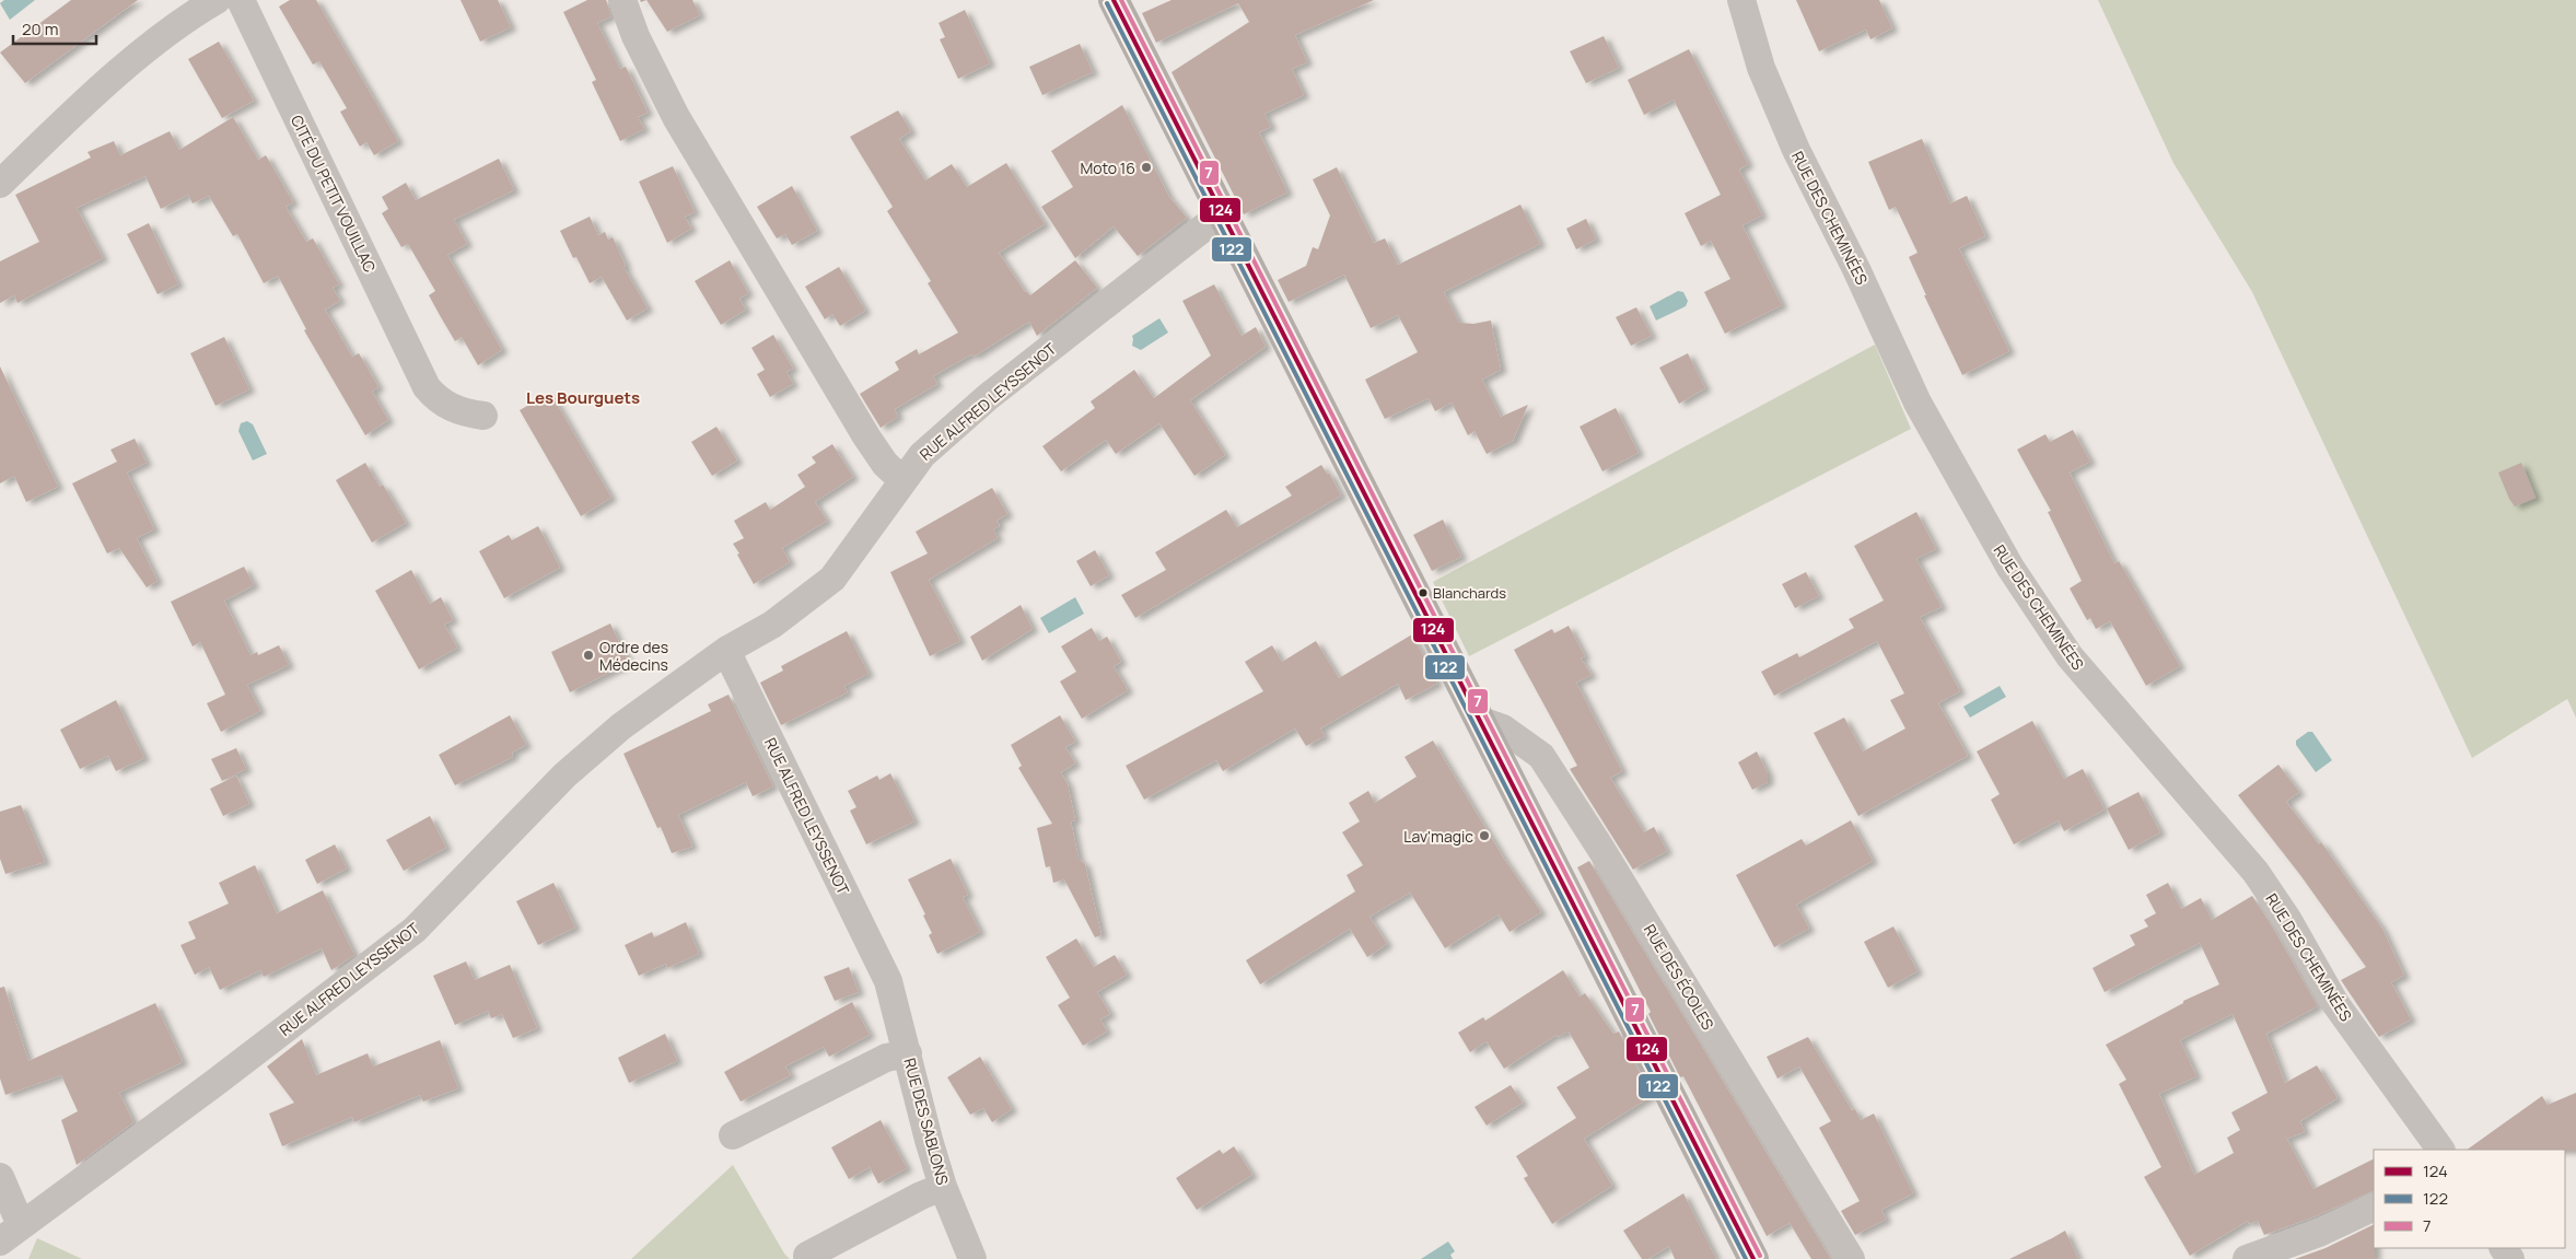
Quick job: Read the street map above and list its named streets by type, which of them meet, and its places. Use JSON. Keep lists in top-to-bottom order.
{
  "streets": {
    "street": [
      "CITÉ DU PETIT VOUILLAC",
      "RUE DES CHEMINÉES",
      "RUE ALFRED LEYSSENOT",
      "RUE DES ÉCOLES",
      "RUE DES SABLONS"
    ]
  },
  "crossings": [
    ["RUE ALFRED LEYSSENOT", "RUE DES SABLONS"]
  ],
  "districts": ["Les Bourguets"],
  "places": [
    "Moto 16",
    "Blanchards",
    "Ordre des Médecins",
    "Lav'magic"
  ],
  "lines": ["transit line 124", "transit line 7", "transit line 122"],
  "legend": ["124", "122", "7"],
  "scale_bar": "20 m"
}
